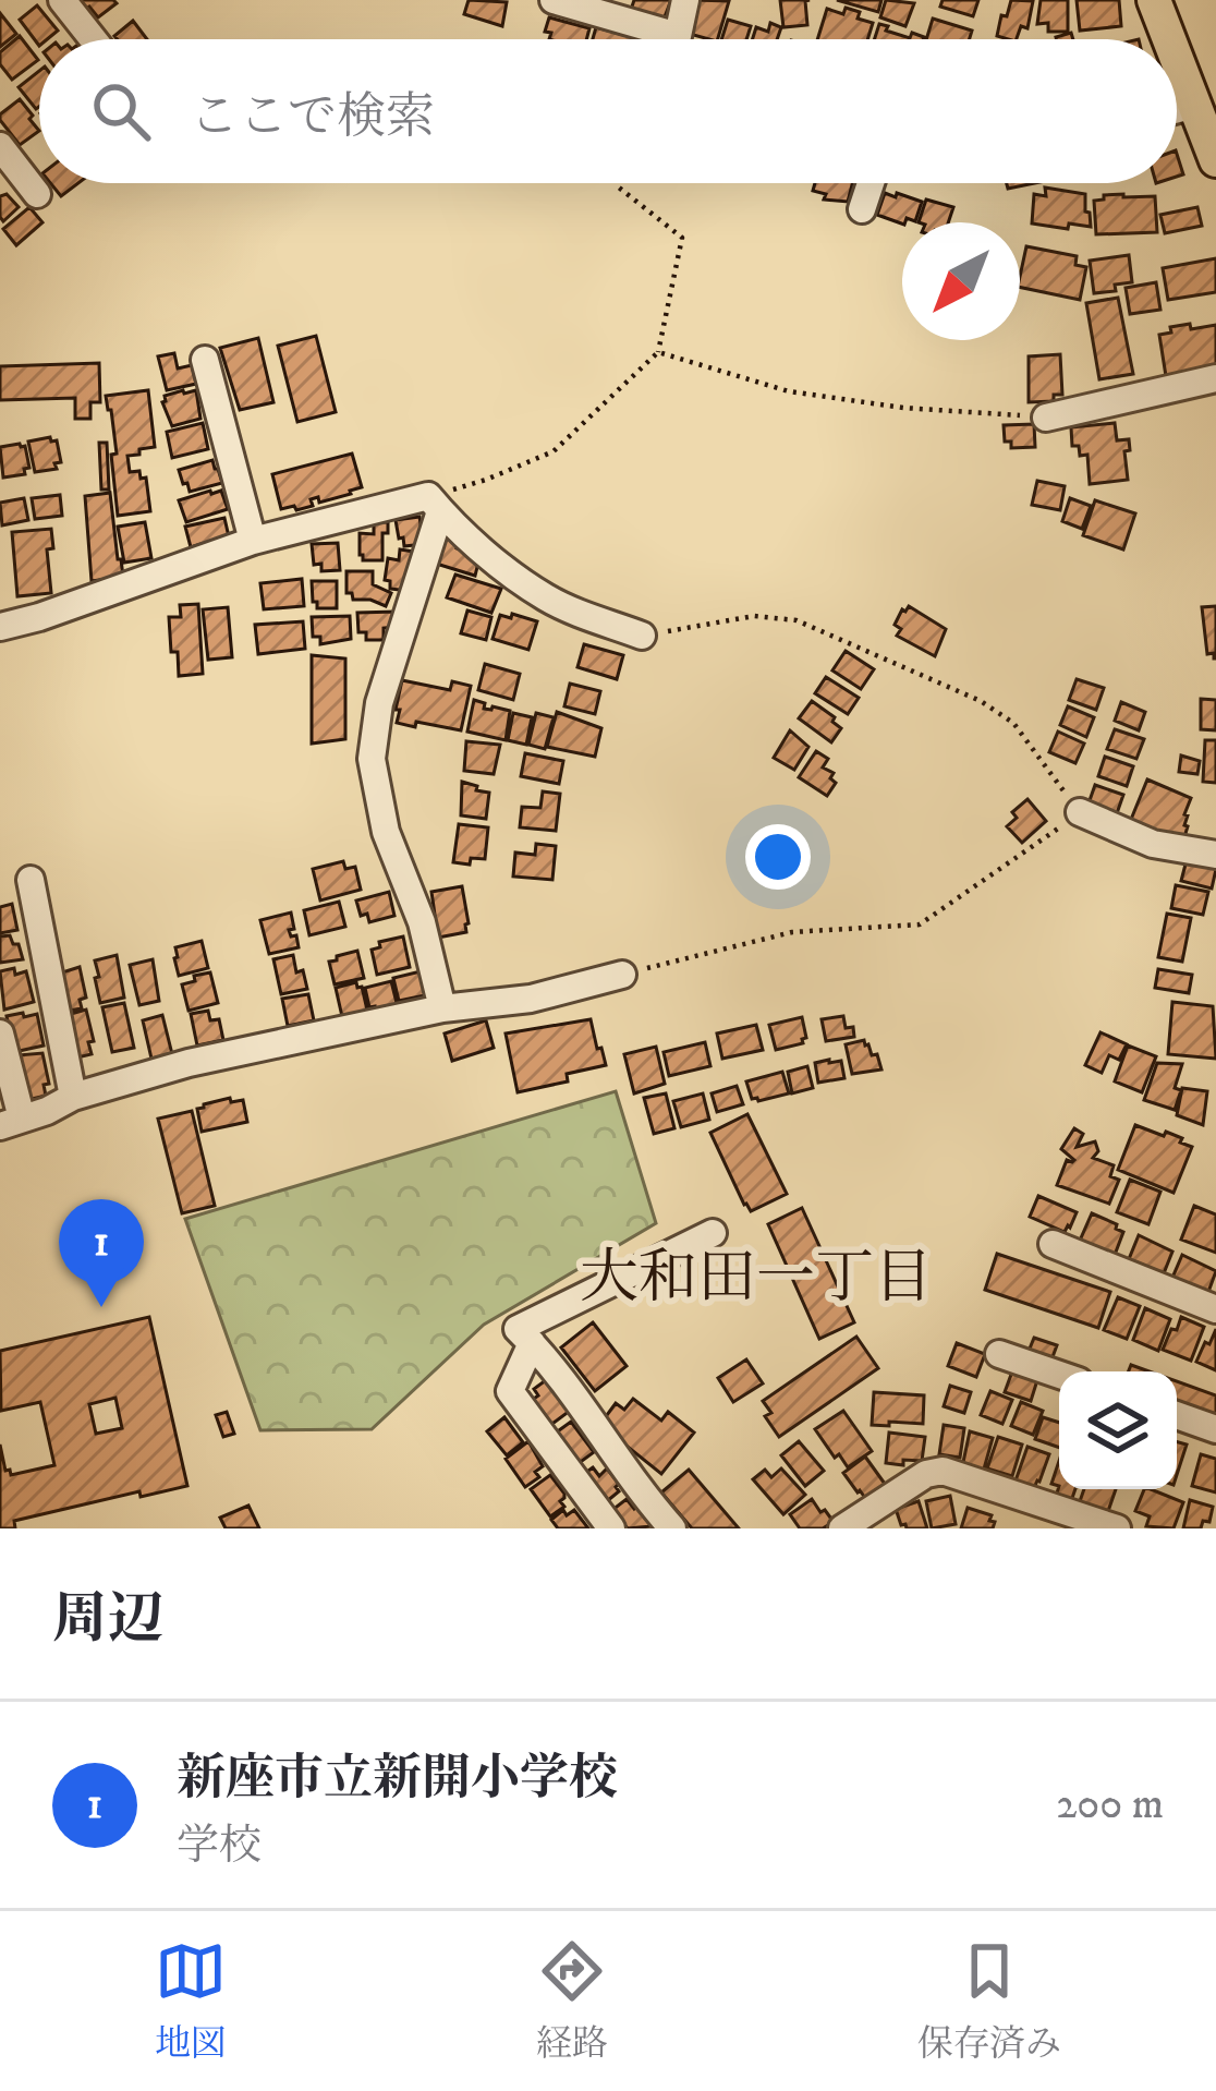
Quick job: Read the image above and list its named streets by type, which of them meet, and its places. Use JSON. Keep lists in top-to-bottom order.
{
  "districts": ["大和田一丁目"],
  "north": "bottom left",
  "page": {
    "search": "ここで検索",
    "pins": "1",
    "heading": "周辺",
    "list": [
      {
        "mark": "1",
        "name": "新座市立新開小学校",
        "note": "学校",
        "value": "200 m"
      }
    ],
    "nav": ["地図", "経路", "保存済み"]
  }
}
